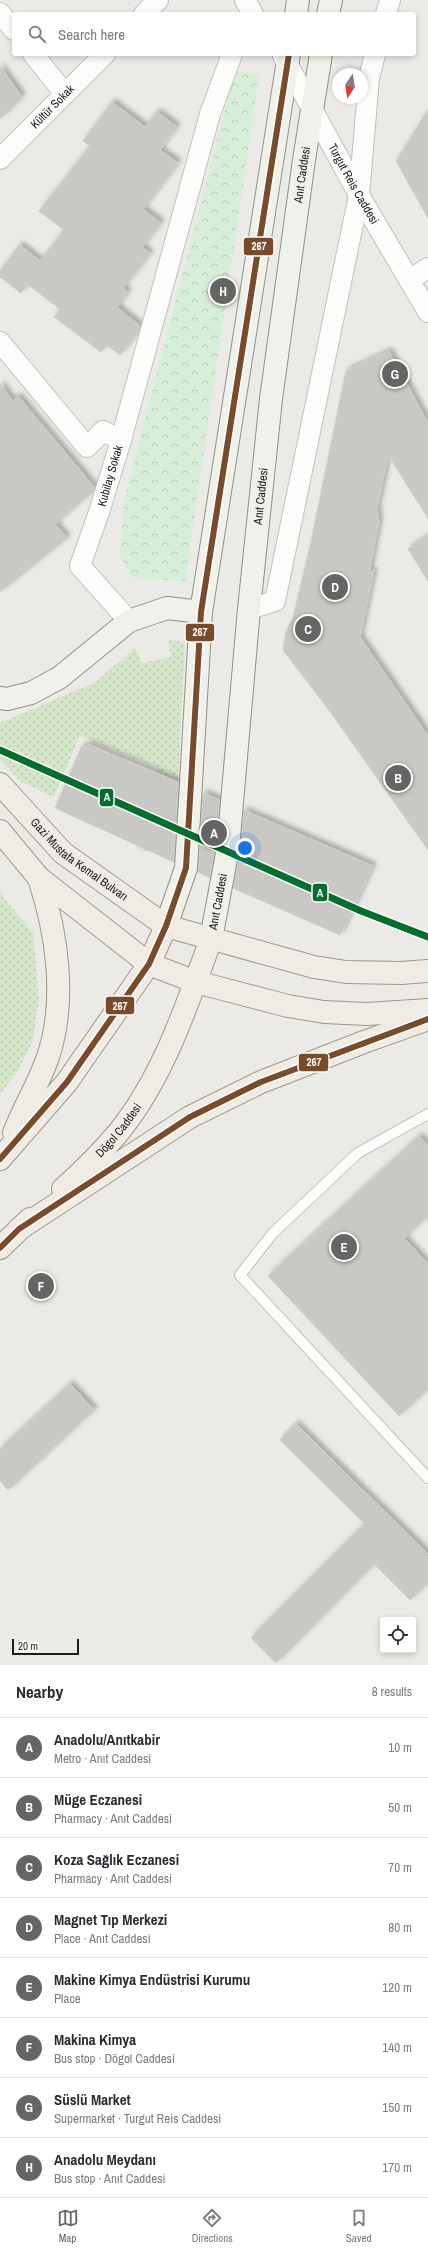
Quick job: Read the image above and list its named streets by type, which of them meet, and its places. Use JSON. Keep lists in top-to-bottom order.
{
  "streets": {
    "main road": ["Anıt Caddesi", "Gazi Mustafa Kemal Bulvarı", "Dögol Caddesi"],
    "street": ["Kültür Sokak", "Turgut Reis Caddesi", "Kubilay Sokak"]
  },
  "crossings": [
    ["Anıt Caddesi", "Turgut Reis Caddesi"],
    ["Anıt Caddesi", "Dögol Caddesi"]
  ],
  "lines": ["transit line 267", "transit line A"],
  "scale_bar": "20 m",
  "north": "bottom",
  "page": {
    "search": "Search here",
    "pins": [
      "H",
      "G",
      "D",
      "C",
      "B",
      "A",
      "E",
      "F"
    ],
    "scale": "20 m",
    "heading": ["Nearby", "8 results"],
    "list": [
      {
        "mark": "A",
        "name": "Anadolu/Anıtkabir",
        "note": "Metro · Anıt Caddesi",
        "value": "10 m"
      },
      {
        "mark": "B",
        "name": "Müge Eczanesi",
        "note": "Pharmacy · Anıt Caddesi",
        "value": "50 m"
      },
      {
        "mark": "C",
        "name": "Koza Sağlık Eczanesi",
        "note": "Pharmacy · Anıt Caddesi",
        "value": "70 m"
      },
      {
        "mark": "D",
        "name": "Magnet Tıp Merkezi",
        "note": "Place · Anıt Caddesi",
        "value": "80 m"
      },
      {
        "mark": "E",
        "name": "Makine Kimya Endüstrisi Kurumu",
        "note": "Place",
        "value": "120 m"
      },
      {
        "mark": "F",
        "name": "Makina Kimya",
        "note": "Bus stop · Dögol Caddesi",
        "value": "140 m"
      },
      {
        "mark": "G",
        "name": "Süslü Market",
        "note": "Supermarket · Turgut Reis Caddesi",
        "value": "150 m"
      },
      {
        "mark": "H",
        "name": "Anadolu Meydanı",
        "note": "Bus stop · Anıt Caddesi",
        "value": "170 m"
      }
    ],
    "nav": ["Map", "Directions", "Saved"]
  }
}
